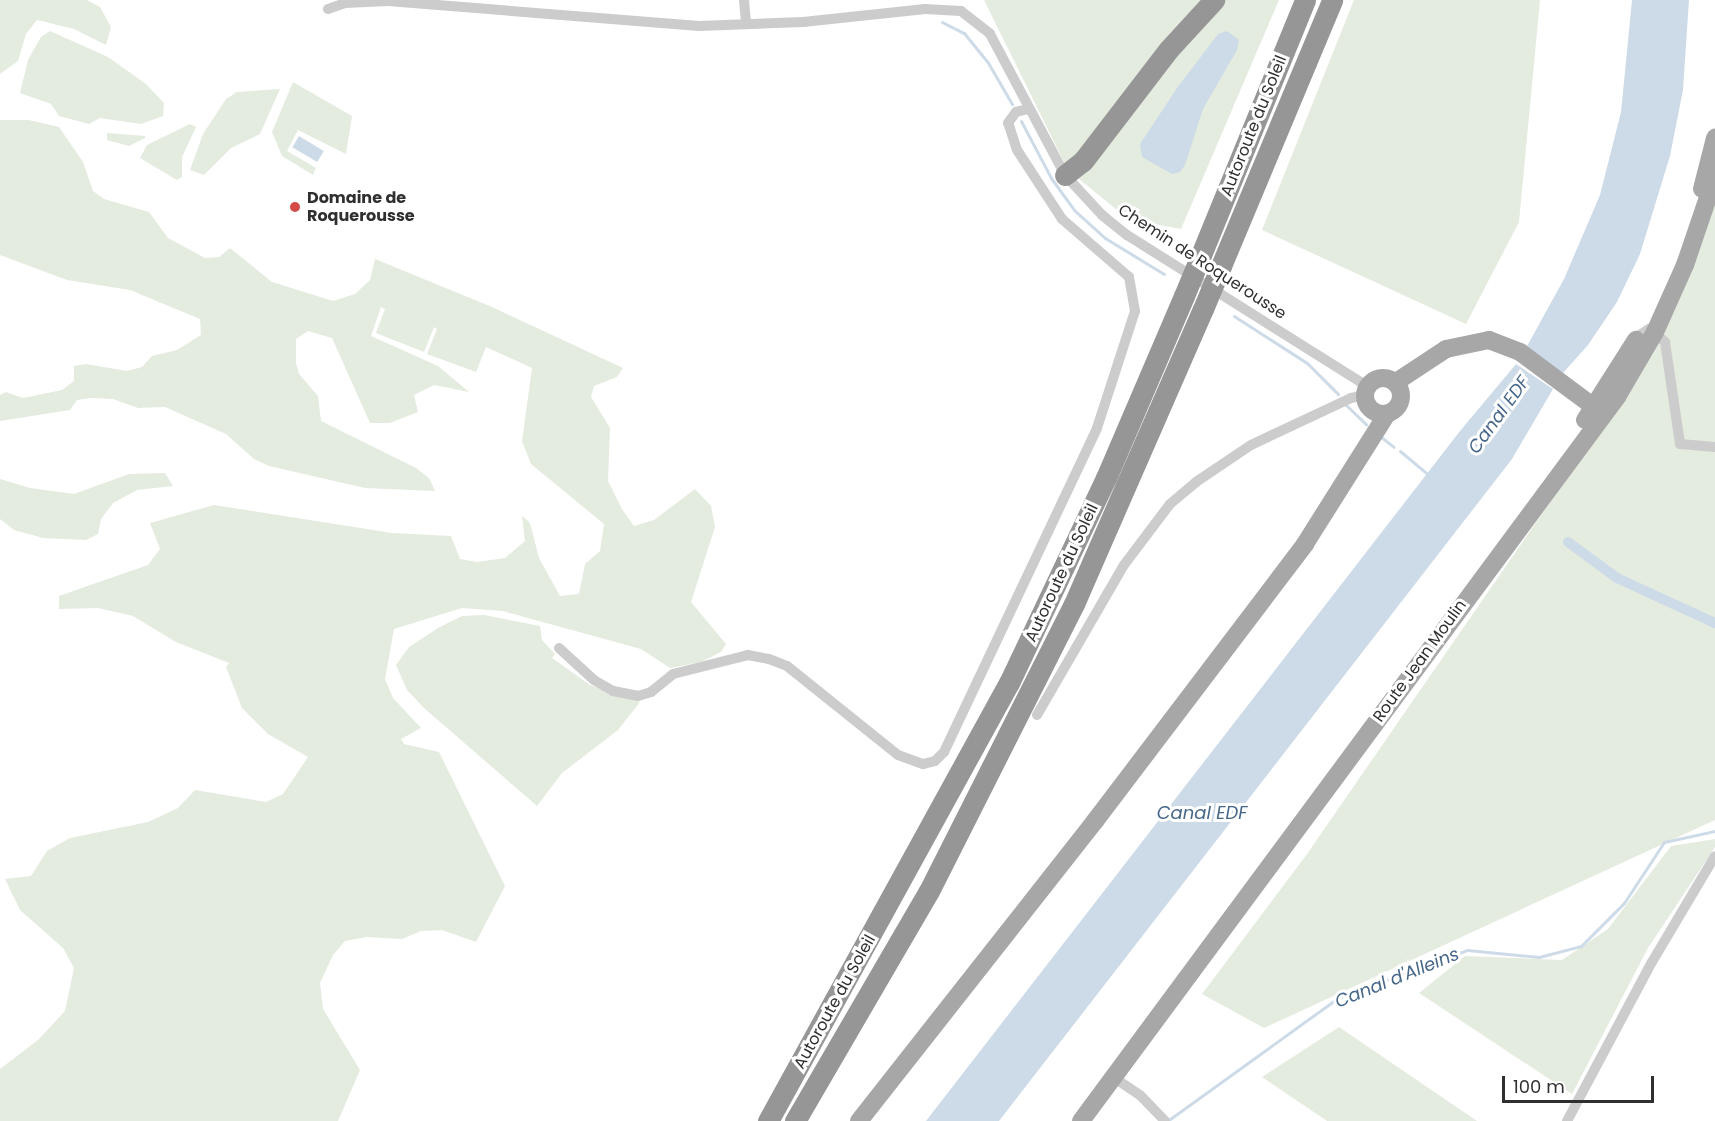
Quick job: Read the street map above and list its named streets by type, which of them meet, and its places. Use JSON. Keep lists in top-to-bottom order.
{
  "streets": {
    "highway": ["Autoroute du Soleil"],
    "main road": ["Route Jean Moulin"],
    "street": ["Chemin de Roquerousse"]
  },
  "water": ["Canal EDF", "Canal d'Alleins"],
  "places": ["Domaine de Roquerousse"],
  "scale_bar": "100 m"
}
